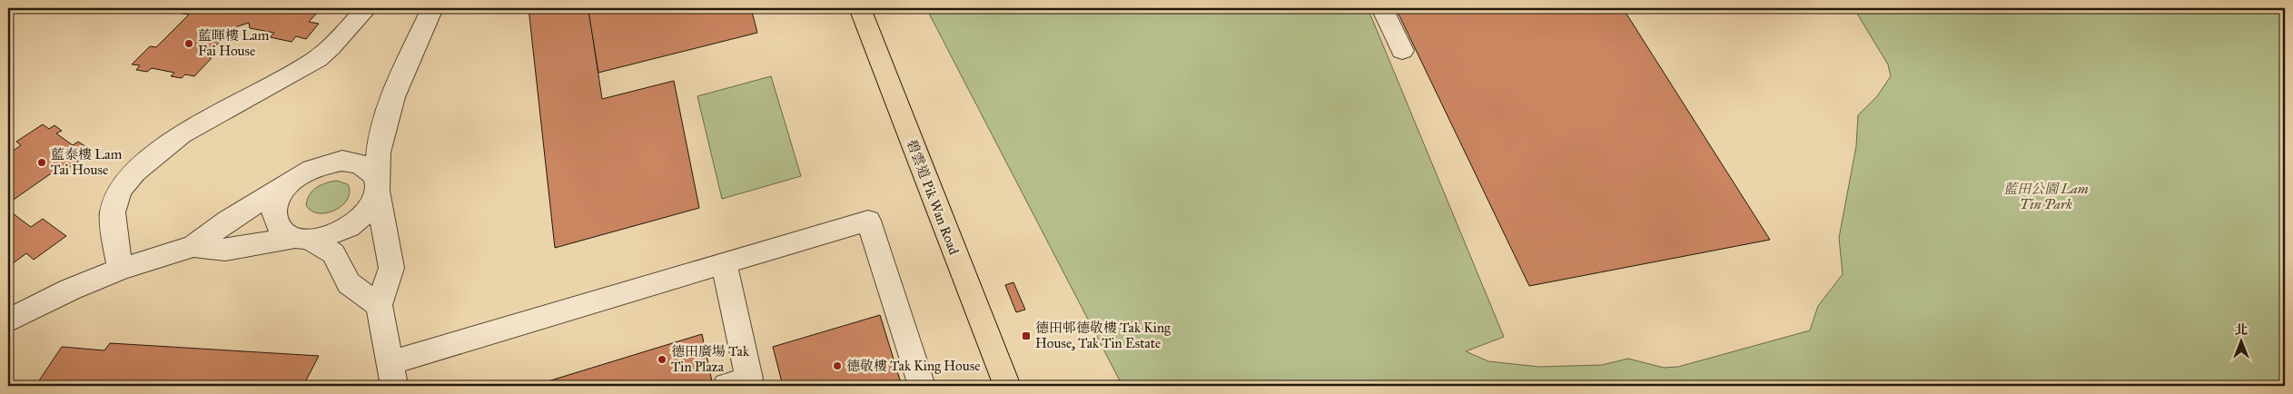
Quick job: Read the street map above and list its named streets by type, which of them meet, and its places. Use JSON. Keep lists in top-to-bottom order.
{
  "streets": {
    "main road": ["碧雲道 Pik Wan Road"]
  },
  "parks": ["藍田公園 Lam Tin Park"],
  "places": {
    "other": [
      "藍暉樓 Lam Fai House",
      "藍泰樓 Lam Tai House",
      "德田廣場 Tak Tin Plaza",
      "德敬樓 Tak King House"
    ],
    "transit": ["德田邨德敬樓 Tak King House, Tak Tin Estate"]
  },
  "north": "top"
}
